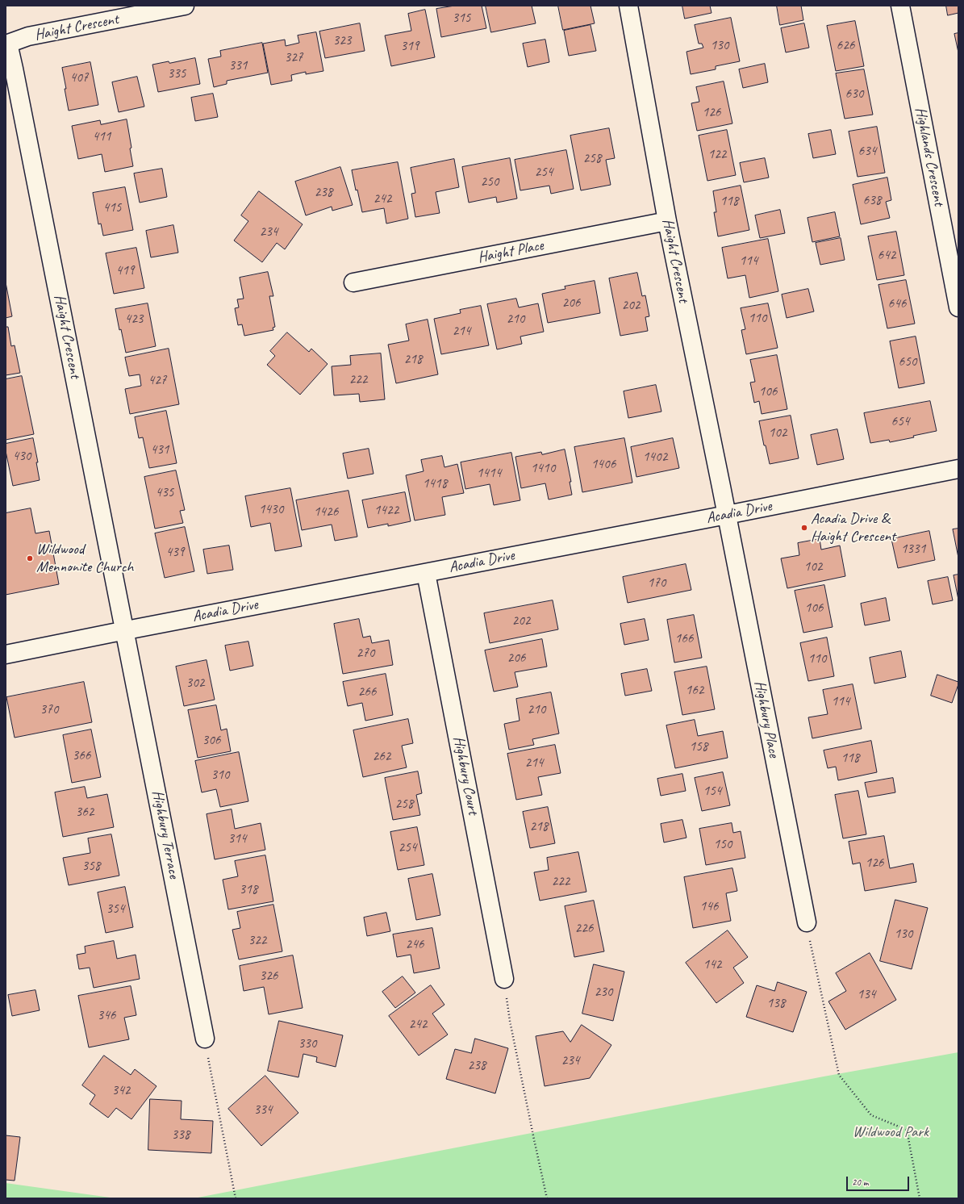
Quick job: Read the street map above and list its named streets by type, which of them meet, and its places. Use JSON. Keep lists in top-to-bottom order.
{
  "streets": {
    "street": [
      "Haight Crescent",
      "Highlands Crescent",
      "Haight Place",
      "Acadia Drive",
      "Highbury Place",
      "Highbury Court",
      "Highbury Terrace"
    ]
  },
  "crossings": [
    ["Haight Crescent", "Haight Place"],
    ["Haight Crescent", "Acadia Drive"],
    ["Haight Crescent", "Highbury Place"],
    ["Haight Crescent", "Highbury Terrace"],
    ["Acadia Drive", "Highbury Place"],
    ["Acadia Drive", "Highbury Court"],
    ["Acadia Drive", "Highbury Terrace"]
  ],
  "parks": ["Wildwood Park"],
  "places": ["Acadia Drive & Haight Crescent", "Wildwood Mennonite Church"],
  "house_numbers": [
    "315",
    "323",
    "130",
    "626",
    "319",
    "327",
    "331",
    "335",
    "407",
    "630",
    "126",
    "411",
    "634",
    "122",
    "258",
    "254",
    "250",
    "238",
    "242",
    "638",
    "118",
    "415",
    "234",
    "642",
    "114",
    "419",
    "206",
    "646",
    "202",
    "110",
    "423",
    "210",
    "214",
    "218",
    "650",
    "222",
    "427",
    "106",
    "654",
    "102",
    "431",
    "430",
    "1402",
    "1406",
    "1410",
    "1414",
    "1418",
    "435",
    "1430",
    "1422",
    "1426",
    "1331",
    "439",
    "102",
    "170",
    "106",
    "202",
    "166",
    "270",
    "206",
    "110",
    "302",
    "162",
    "266",
    "114",
    "370",
    "210",
    "306",
    "158",
    "366",
    "262",
    "118",
    "214",
    "310",
    "154",
    "258",
    "362",
    "218",
    "314",
    "150",
    "254",
    "126",
    "358",
    "222",
    "318",
    "146",
    "354",
    "226",
    "130",
    "322",
    "246",
    "142",
    "326",
    "230",
    "134",
    "138",
    "346",
    "242",
    "330",
    "234",
    "238",
    "342",
    "334",
    "338"
  ],
  "scale_bar": "20 m"
}
